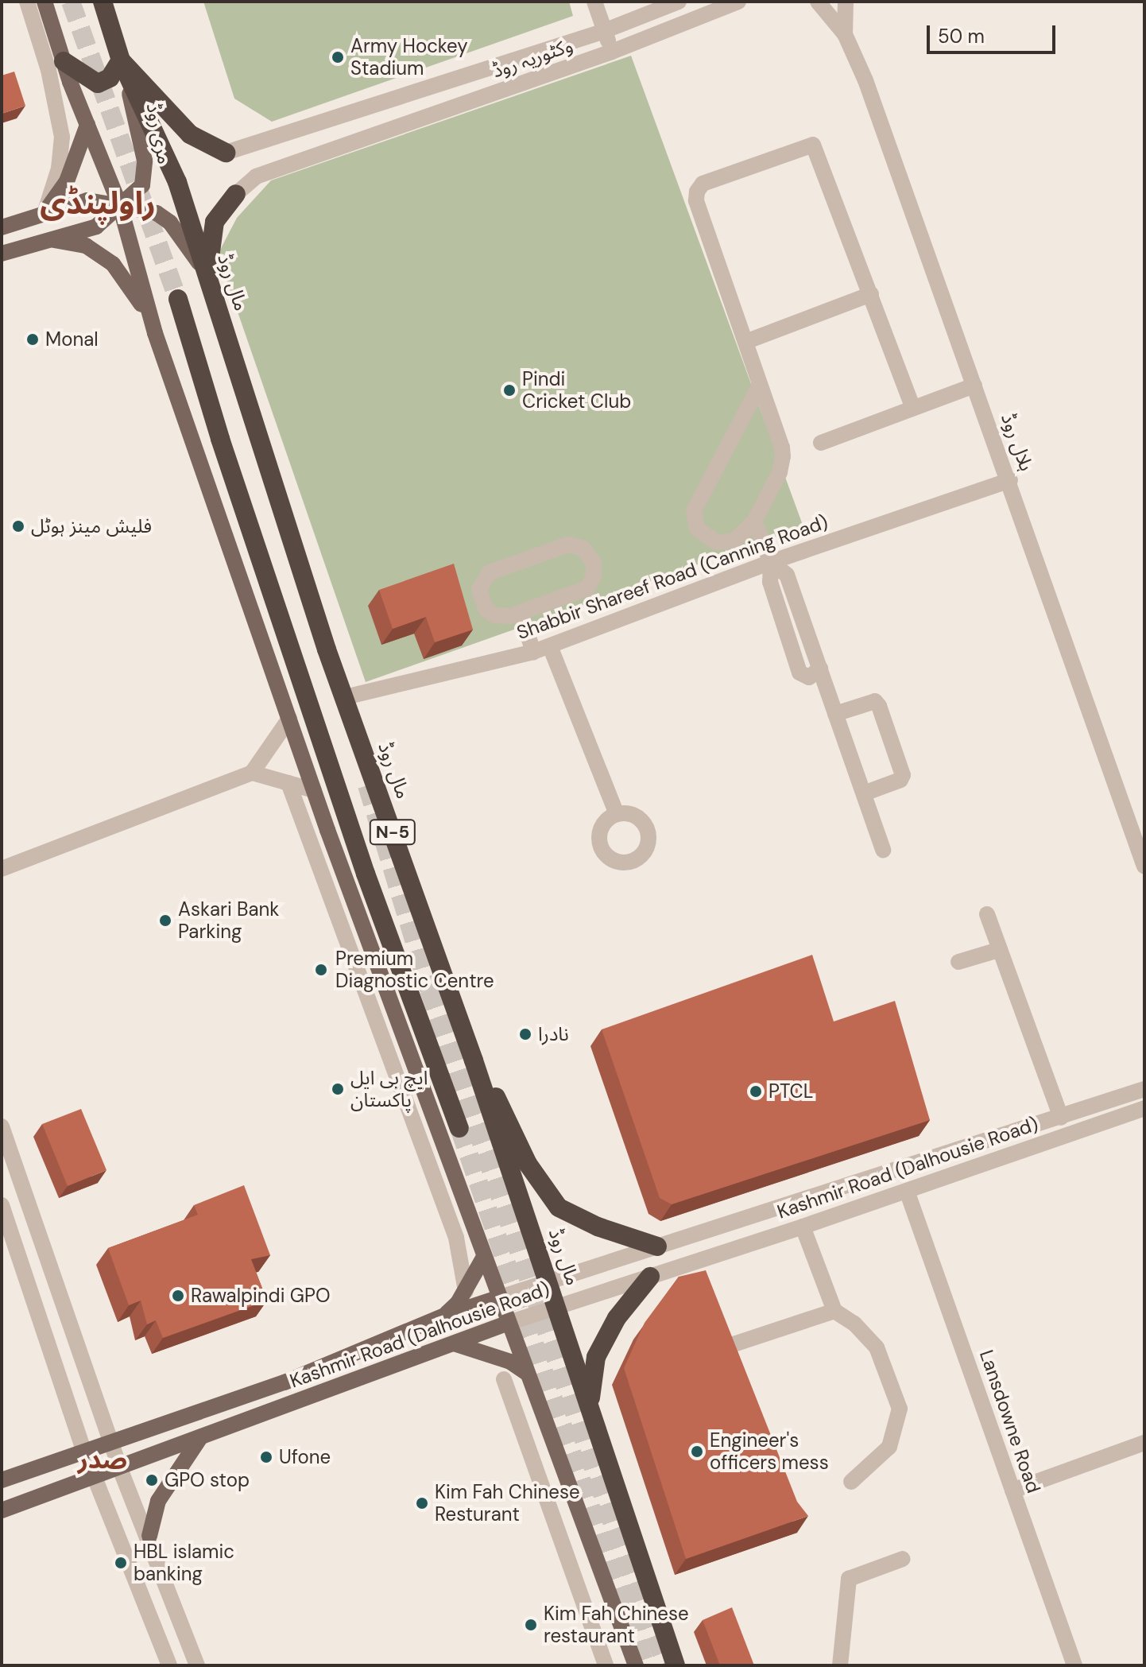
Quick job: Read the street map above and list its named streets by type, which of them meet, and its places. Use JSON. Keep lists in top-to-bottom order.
{
  "streets": {
    "highway": ["مال روڈ", "N-5"],
    "main road": ["مری روڈ", "Kashmir Road (Dalhousie Road)"],
    "street": [
      "وکٹوریہ روڈ",
      "ہلال روڈ",
      "Shabbir Shareef Road (Canning Road)",
      "Lansdowne Road"
    ]
  },
  "crossings": [
    ["مری روڈ", "مال روڈ"],
    ["مال روڈ", "Shabbir Shareef Road (Canning Road)"],
    ["مال روڈ", "Kashmir Road (Dalhousie Road)"],
    ["ہلال روڈ", "Shabbir Shareef Road (Canning Road)"],
    ["Kashmir Road (Dalhousie Road)", "Lansdowne Road"]
  ],
  "districts": ["راولپنڈی", "صدر"],
  "places": [
    "Army Hockey Stadium",
    "Monal",
    "Pindi Cricket Club",
    "فلیش مینز ہوٹل",
    "Askari Bank Parking",
    "Premium Diagnostic Centre",
    "نادرا",
    "ایچ بی ایل پاکستان",
    "PTCL",
    "Rawalpindi GPO",
    "Engineer's officers mess",
    "Ufone",
    "GPO stop",
    "Kim Fah Chinese Resturant",
    "HBL islamic banking",
    "Kim Fah Chinese restaurant"
  ],
  "scale_bar": "50 m"
}
